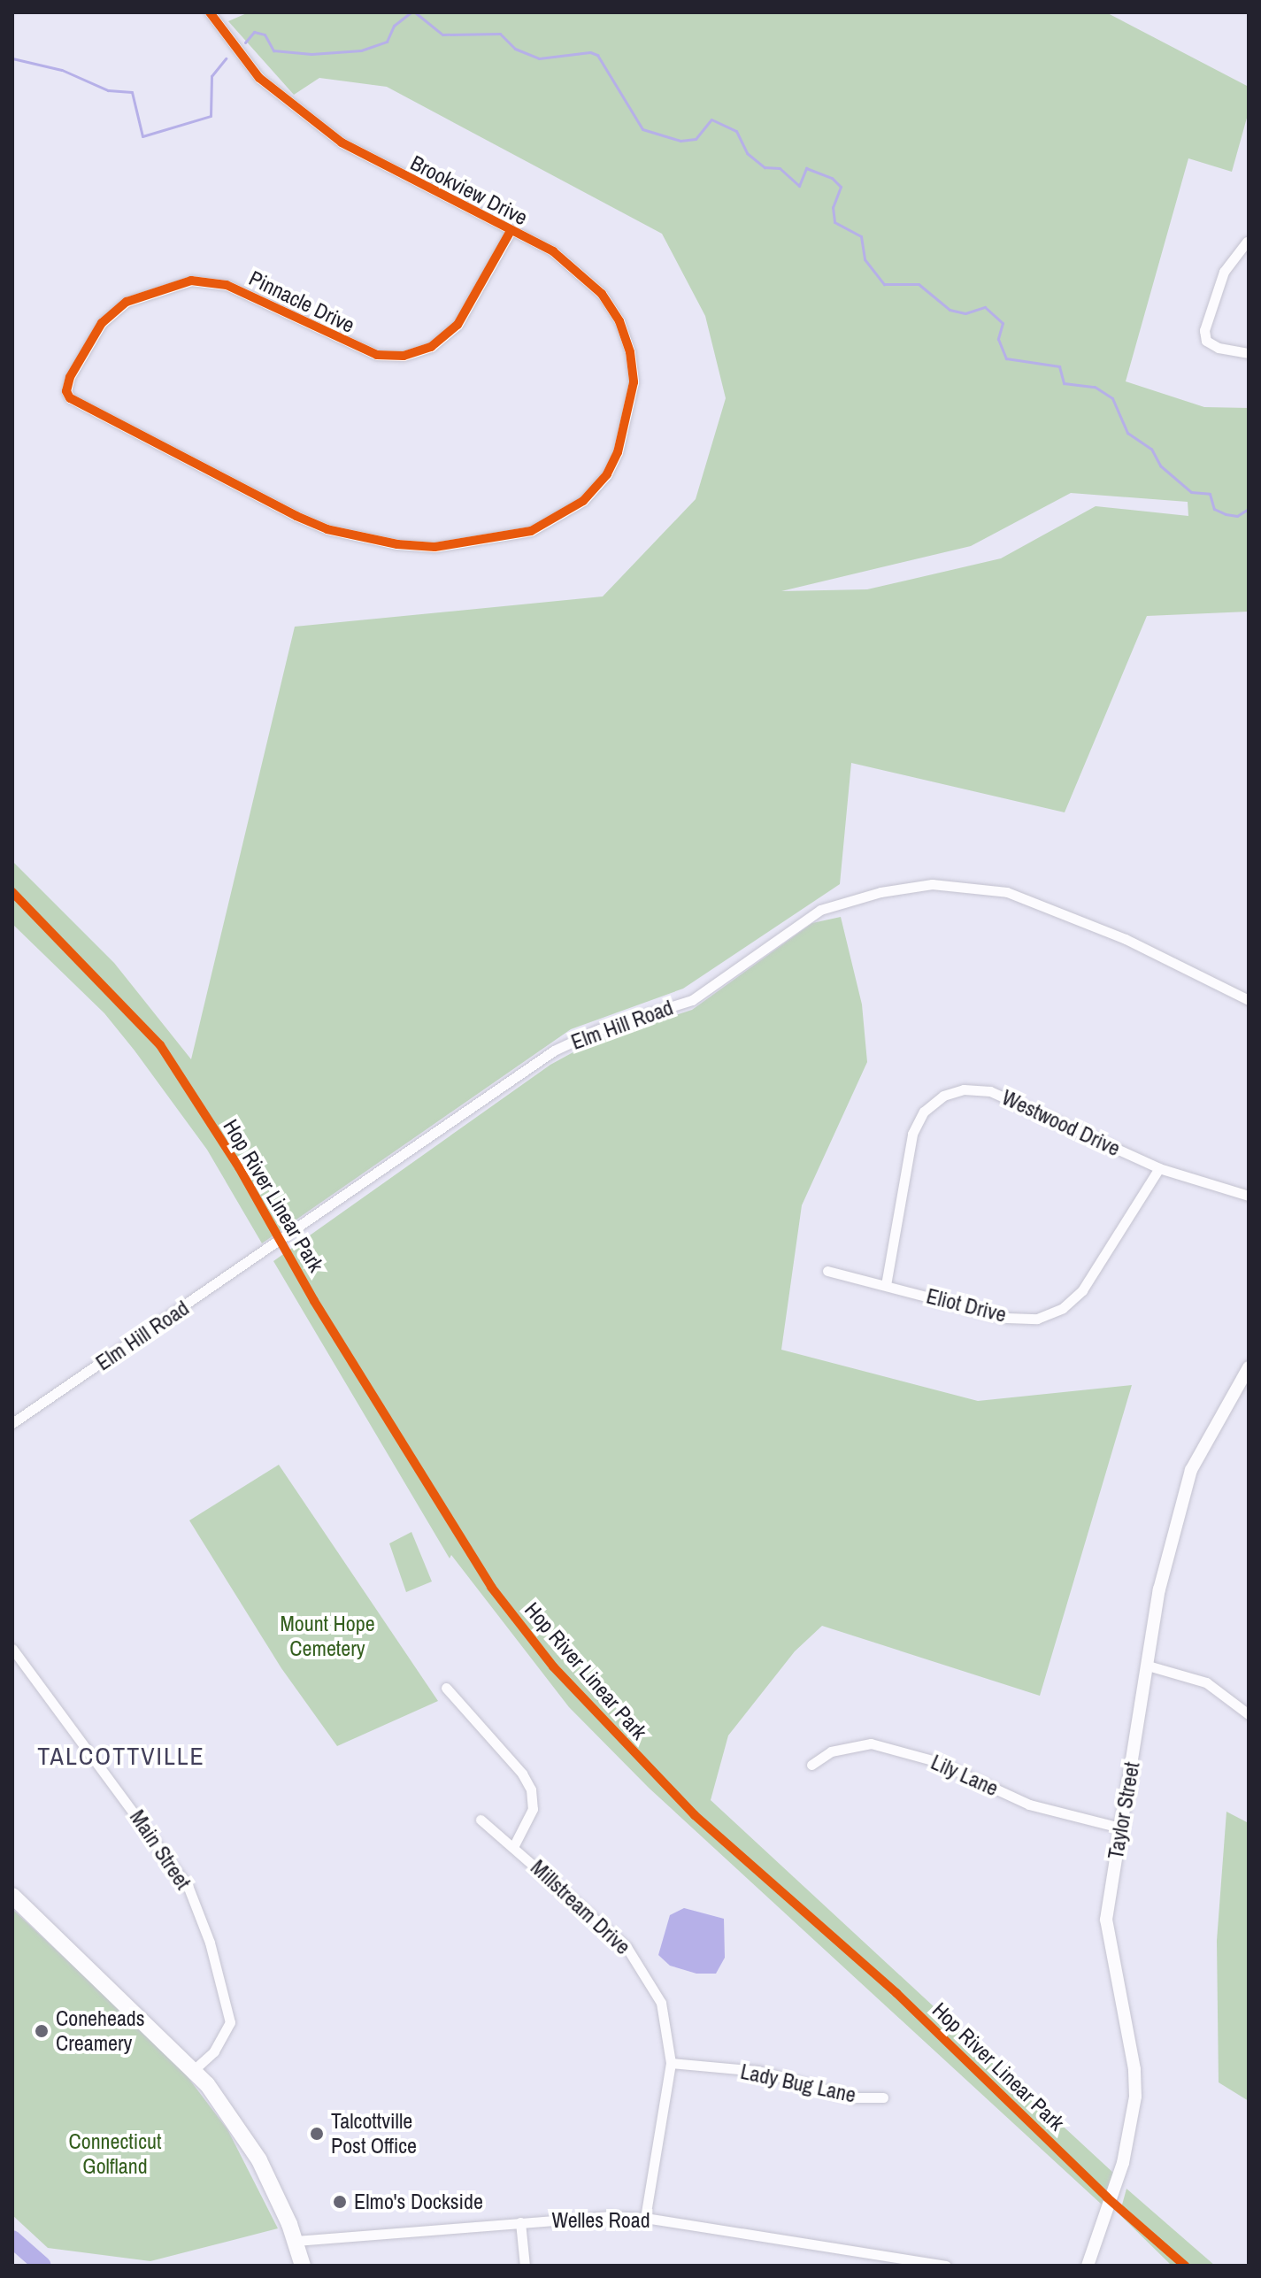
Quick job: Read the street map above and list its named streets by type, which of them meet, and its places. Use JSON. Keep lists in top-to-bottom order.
{
  "streets": {
    "street": [
      "Brookview Drive",
      "Pinnacle Drive",
      "Elm Hill Road",
      "Westwood Drive",
      "Eliot Drive",
      "Lily Lane",
      "Taylor Street",
      "Main Street",
      "Millstream Drive",
      "Lady Bug Lane",
      "Welles Road"
    ],
    "cycle path": ["Hop River Linear Park"]
  },
  "crossings": [
    ["Brookview Drive", "Pinnacle Drive"],
    ["Westwood Drive", "Eliot Drive"],
    ["Lily Lane", "Taylor Street"],
    ["Millstream Drive", "Lady Bug Lane"],
    ["Millstream Drive", "Welles Road"]
  ],
  "districts": ["TALCOTTVILLE"],
  "parks": ["Mount Hope Cemetery", "Connecticut Golfland"],
  "places": ["Coneheads Creamery", "Talcottville Post Office", "Elmo's Dockside"]
}
